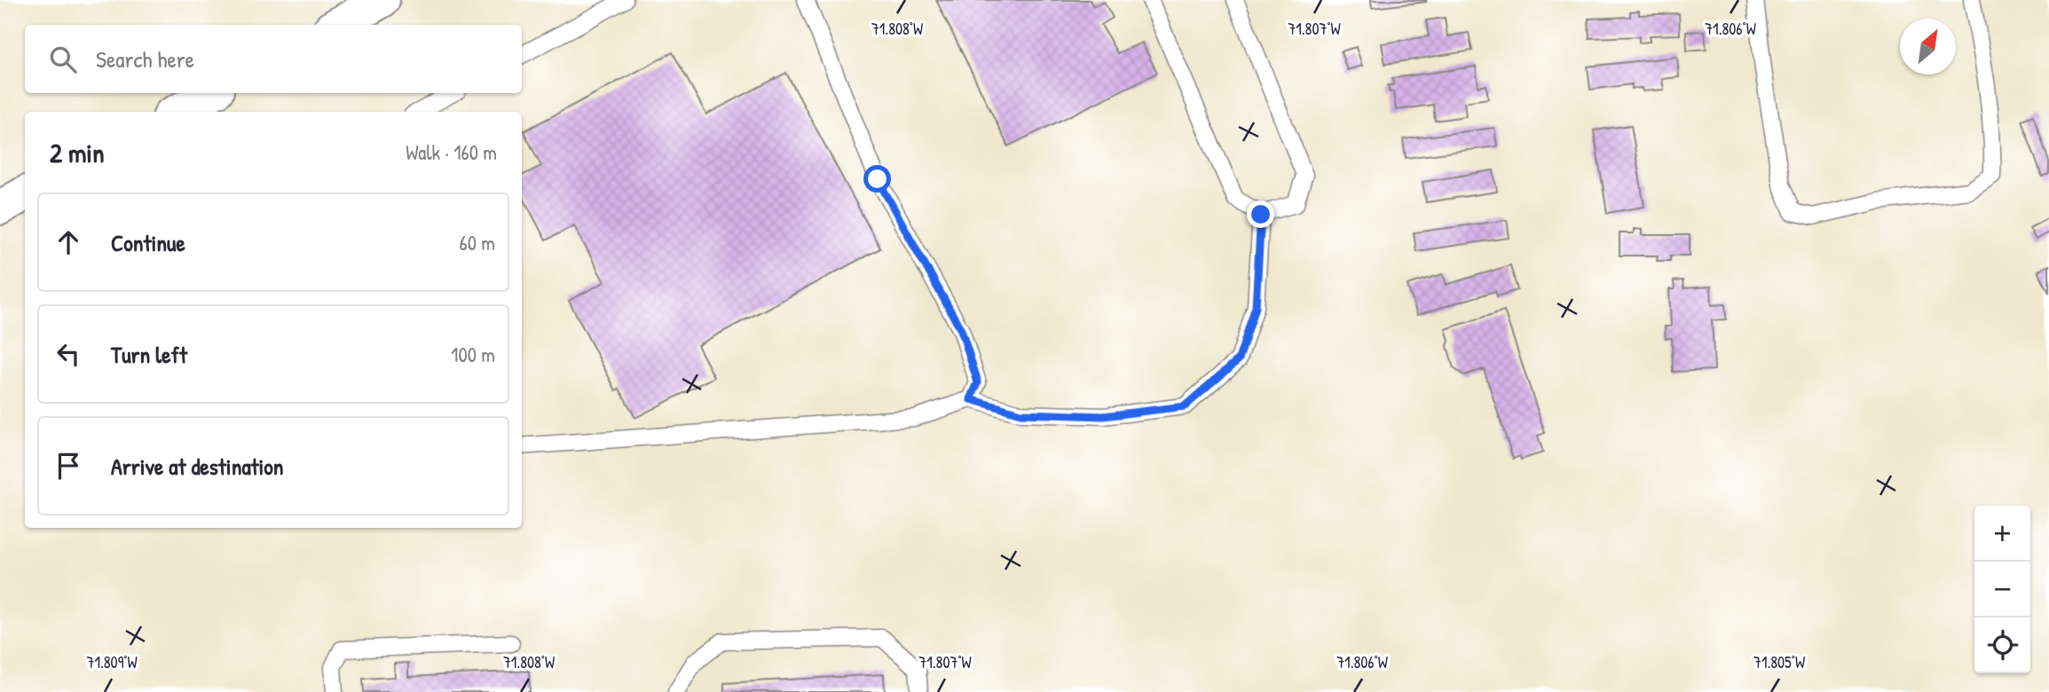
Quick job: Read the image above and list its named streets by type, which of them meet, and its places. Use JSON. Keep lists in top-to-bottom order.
{
  "north": "top right",
  "page": {
    "search": "Search here",
    "heading": ["2 min", "Walk · 160 m"],
    "list": [
      ["Continue", "60 m"],
      ["Turn left", "100 m"],
      "Arrive at destination"
    ],
    "map_buttons": ["+", "−"]
  },
  "coordinates": [
    "71.808°W",
    "71.807°W",
    "71.806°W",
    "71.809°W",
    "71.805°W"
  ]
}
